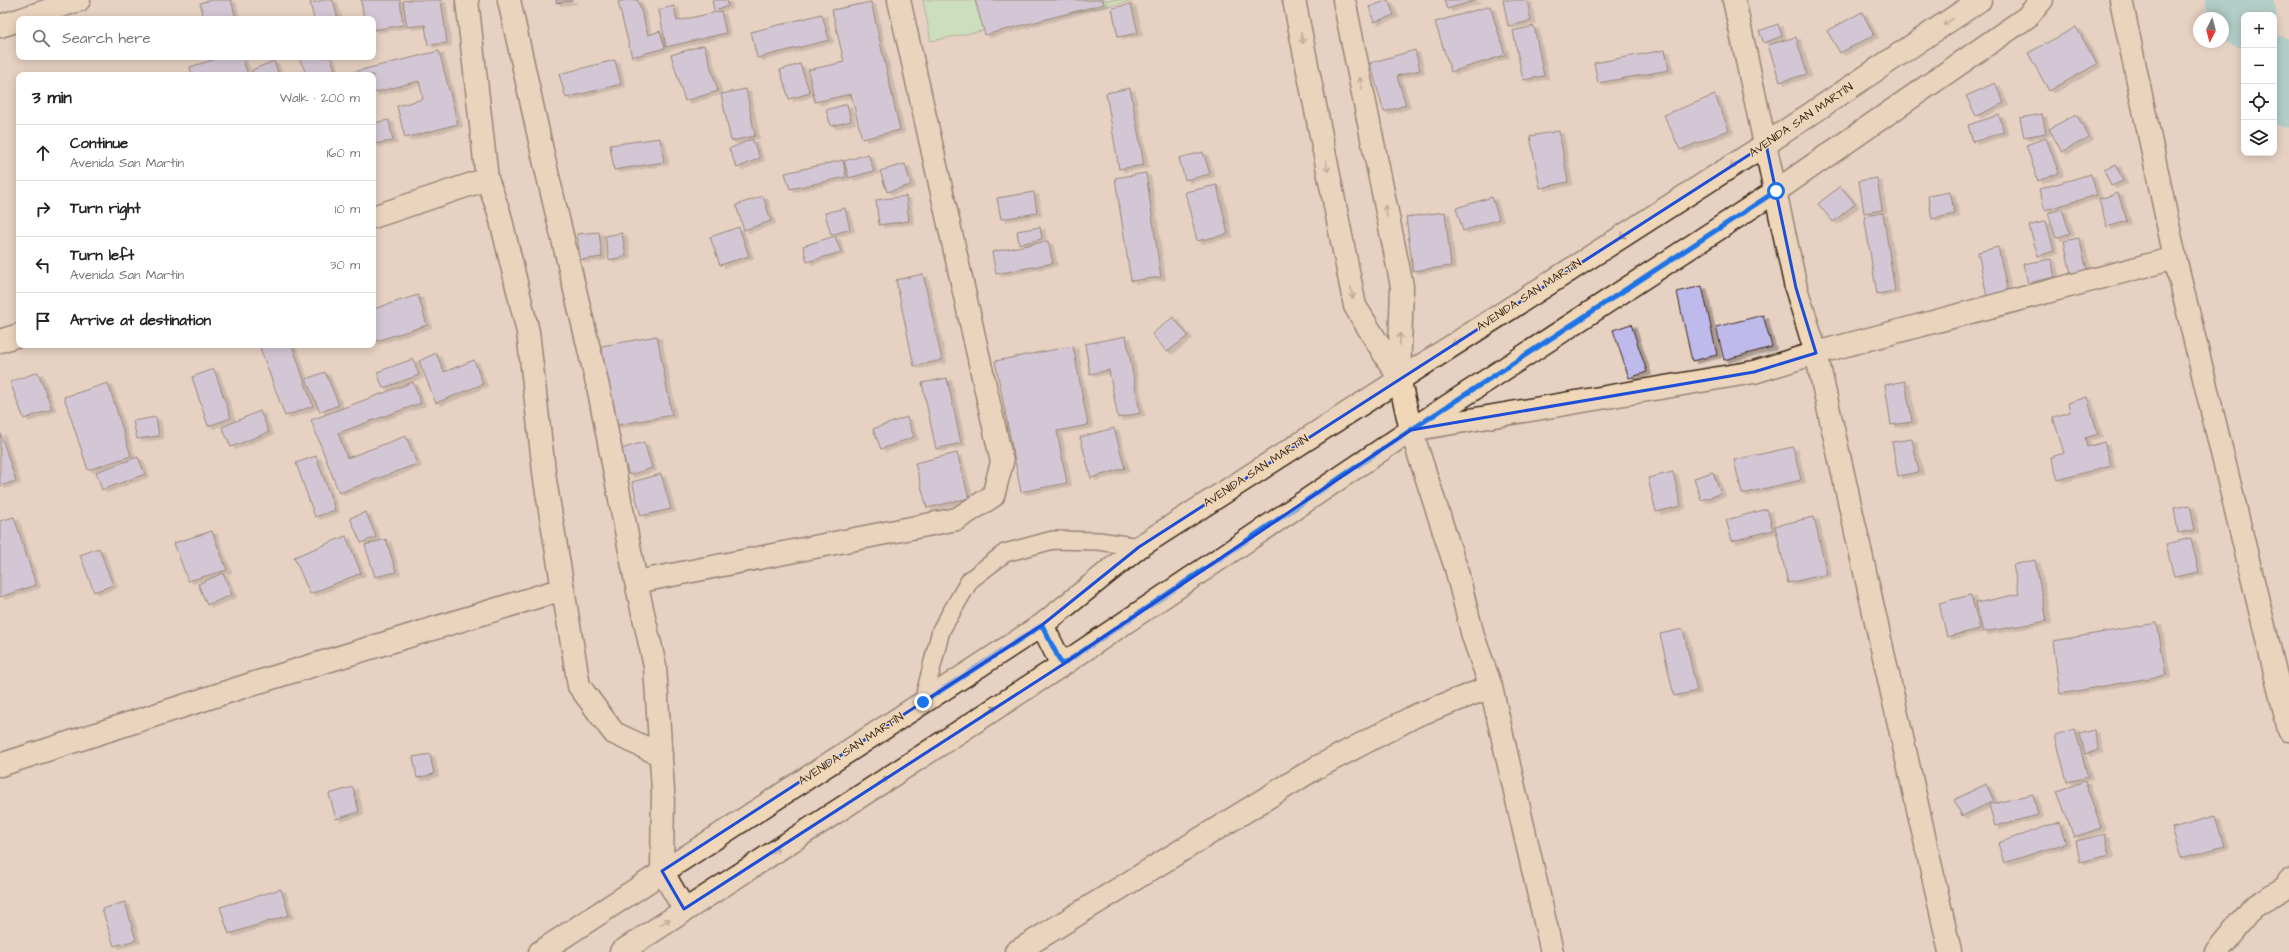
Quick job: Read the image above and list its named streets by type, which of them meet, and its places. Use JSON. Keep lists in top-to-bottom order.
{
  "streets": {
    "street": ["AVENIDA SAN MARTÍN"]
  },
  "north": "bottom",
  "page": {
    "map_buttons": ["+", "−"],
    "search": "Search here",
    "heading": ["3 min", "Walk · 200 m"],
    "list": [
      ["Continue", "Avenida San Martín", "160 m"],
      ["Turn right", "10 m"],
      ["Turn left", "Avenida San Martín", "30 m"],
      "Arrive at destination"
    ]
  }
}
